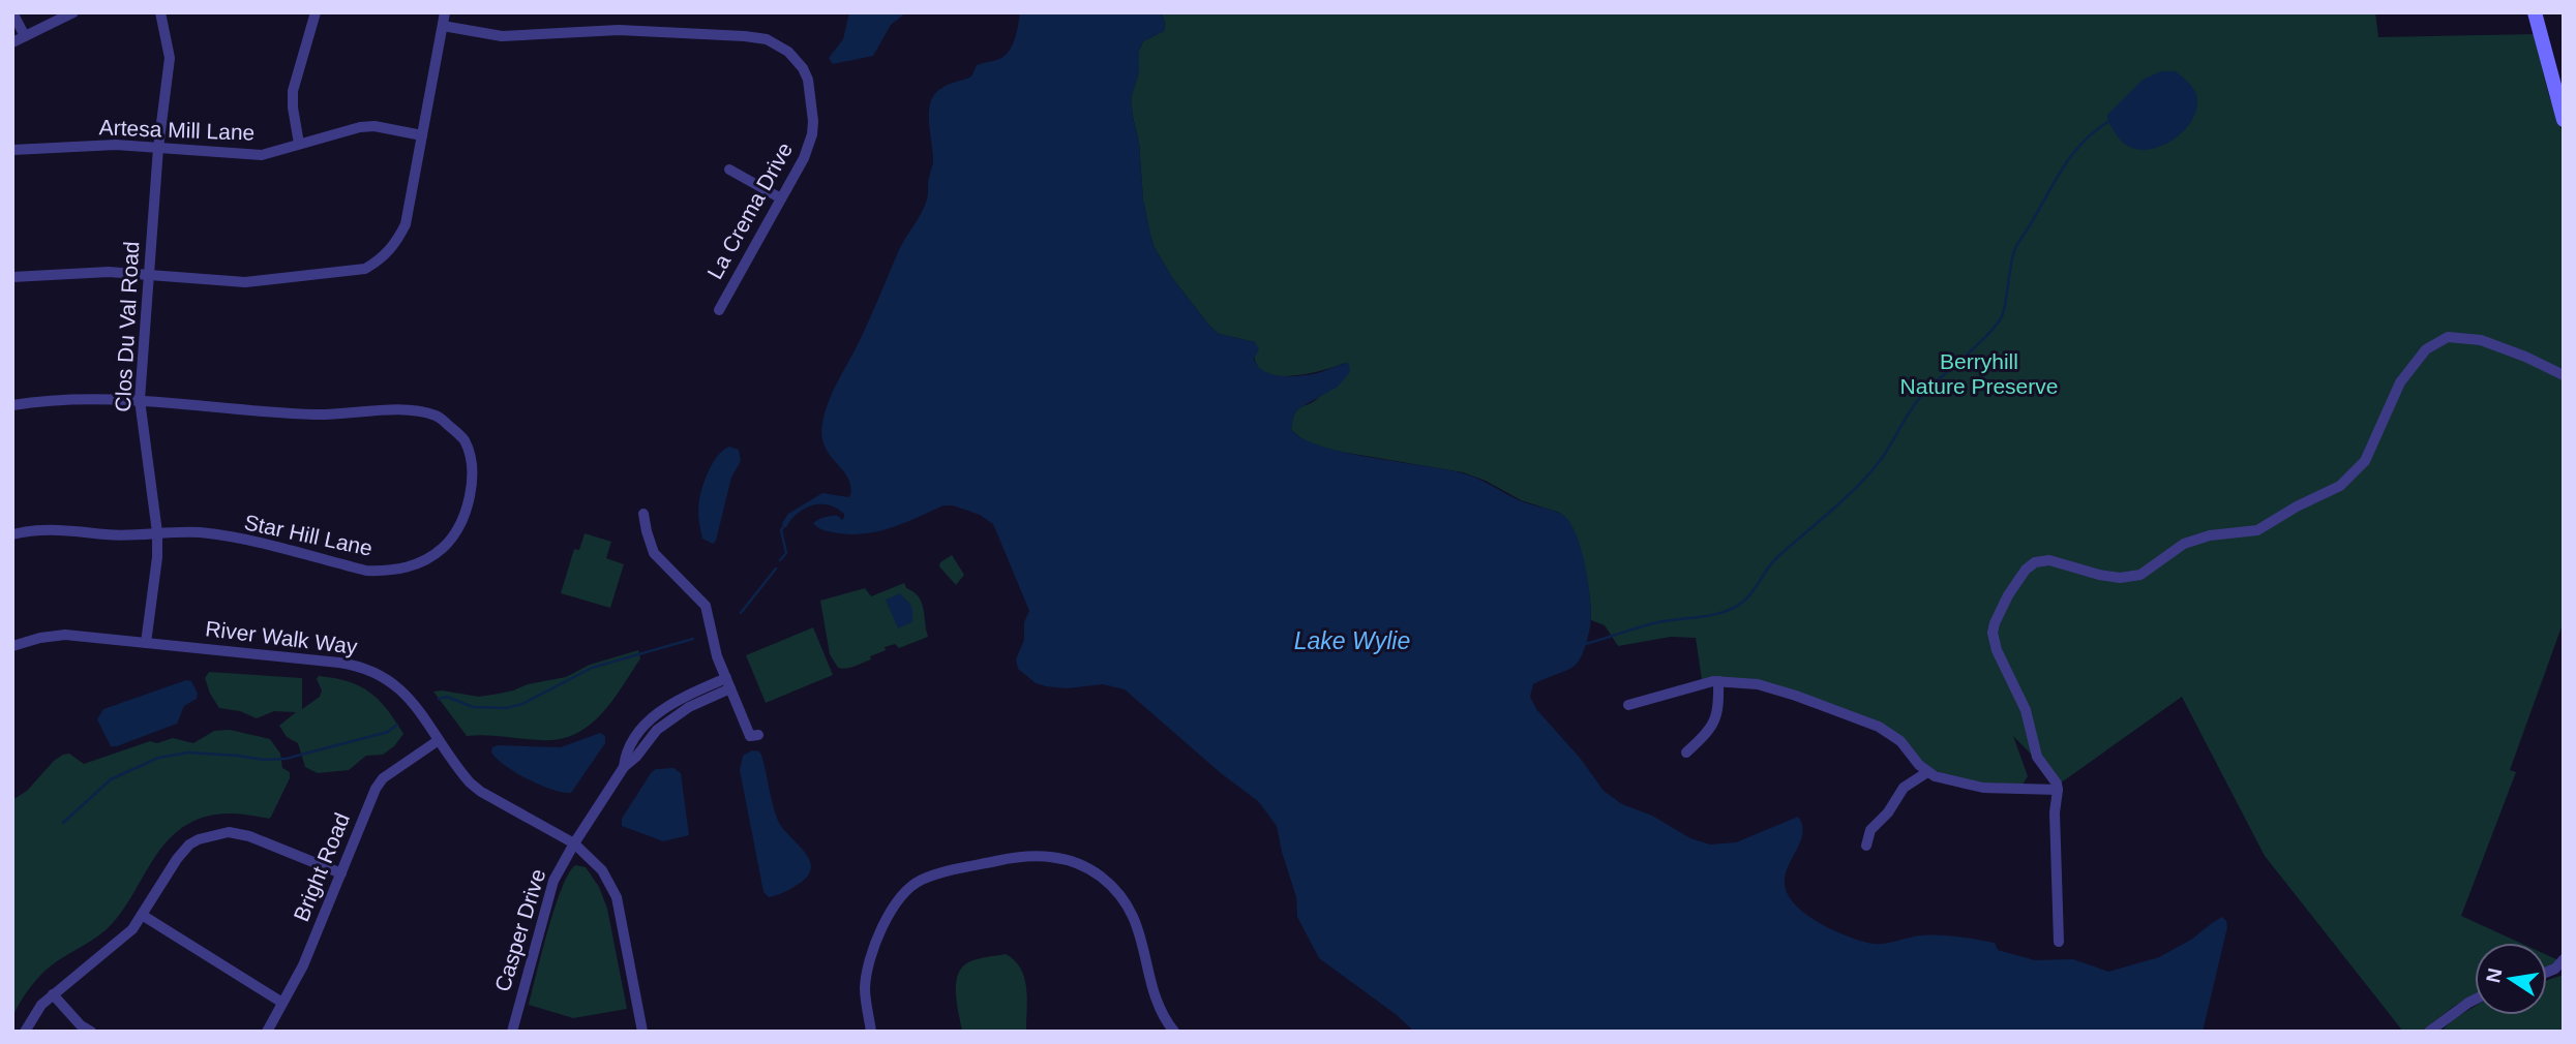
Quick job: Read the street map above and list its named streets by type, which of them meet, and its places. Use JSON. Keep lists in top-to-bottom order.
{
  "streets": {
    "street": [
      "Artesa Mill Lane",
      "La Crema Drive",
      "Clos Du Val Road",
      "Star Hill Lane",
      "River Walk Way",
      "Bright Road",
      "Casper Drive"
    ]
  },
  "crossings": [
    ["Artesa Mill Lane", "Clos Du Val Road"],
    ["Clos Du Val Road", "Star Hill Lane"],
    ["Clos Du Val Road", "River Walk Way"],
    ["River Walk Way", "Bright Road"],
    ["River Walk Way", "Casper Drive"]
  ],
  "water": ["Lake Wylie"],
  "parks": ["Berryhill Nature Preserve"],
  "north": "left"
}
